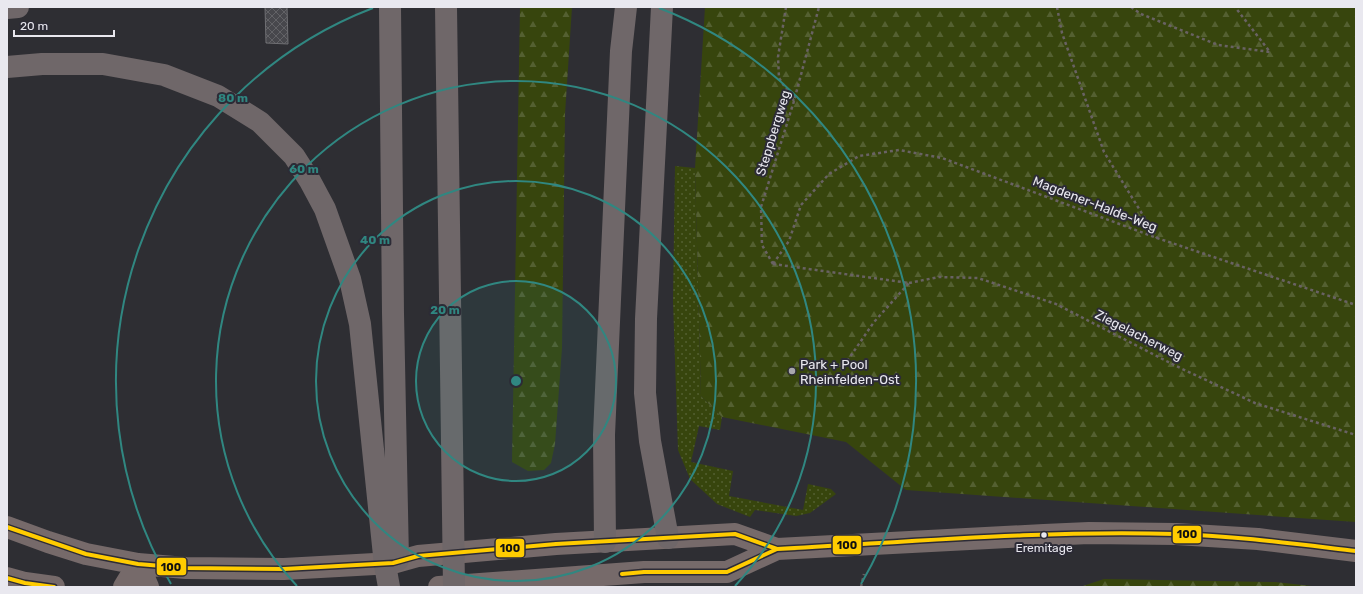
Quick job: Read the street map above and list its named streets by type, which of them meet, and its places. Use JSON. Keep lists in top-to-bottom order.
{
  "streets": {
    "path": ["Steppbergweg", "Magdener-Halde-Weg", "Ziegelacherweg"]
  },
  "crossings": [
    ["Steppbergweg", "Magdener-Halde-Weg"],
    ["Steppbergweg", "Ziegelacherweg"],
    ["Magdener-Halde-Weg", "Ziegelacherweg"]
  ],
  "places": ["Park + Pool Rheinfelden-Ost", "Eremitage"],
  "lines": ["transit line 100"],
  "scale_bar": "20 m",
  "rings": [
    "80 m",
    "60 m",
    "40 m",
    "20 m"
  ]
}
